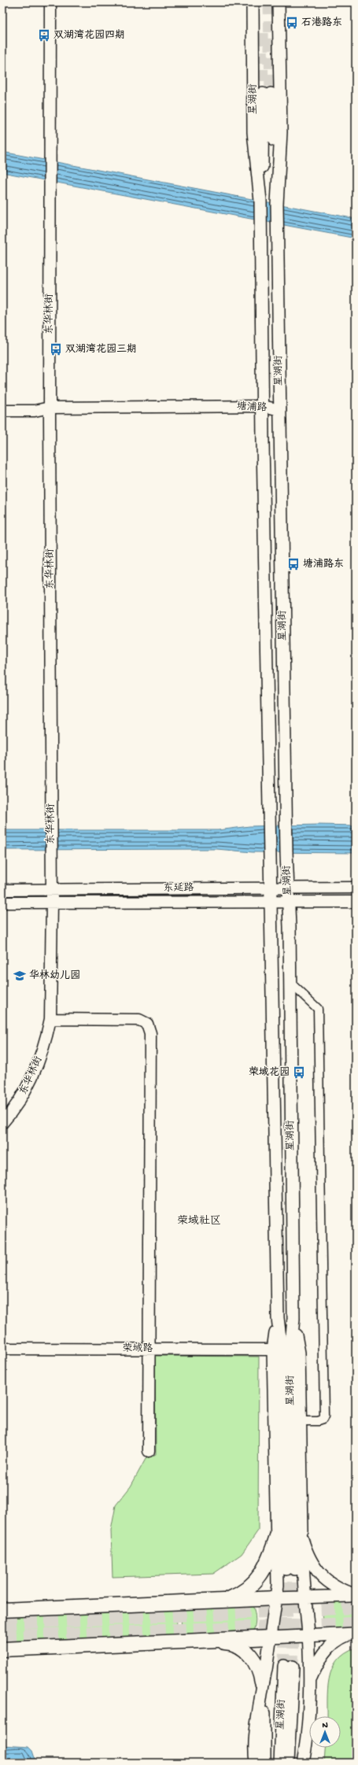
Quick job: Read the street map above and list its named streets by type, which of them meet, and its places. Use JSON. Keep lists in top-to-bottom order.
{
  "streets": {
    "main road": ["星湖街"],
    "street": [
      "东华林街",
      "塘浦路",
      "东延路",
      "荣域路"
    ]
  },
  "crossings": [
    ["星湖街", "塘浦路"],
    ["星湖街", "东延路"],
    ["东华林街", "塘浦路"],
    ["东华林街", "东延路"]
  ],
  "districts": ["荣域社区"],
  "places": {
    "bus stop": [
      "石港路东",
      "双湖湾花园四期",
      "双湖湾花园三期",
      "塘浦路东",
      "荣域花园"
    ],
    "school or university": ["华林幼儿园"]
  },
  "north": "top"
}
